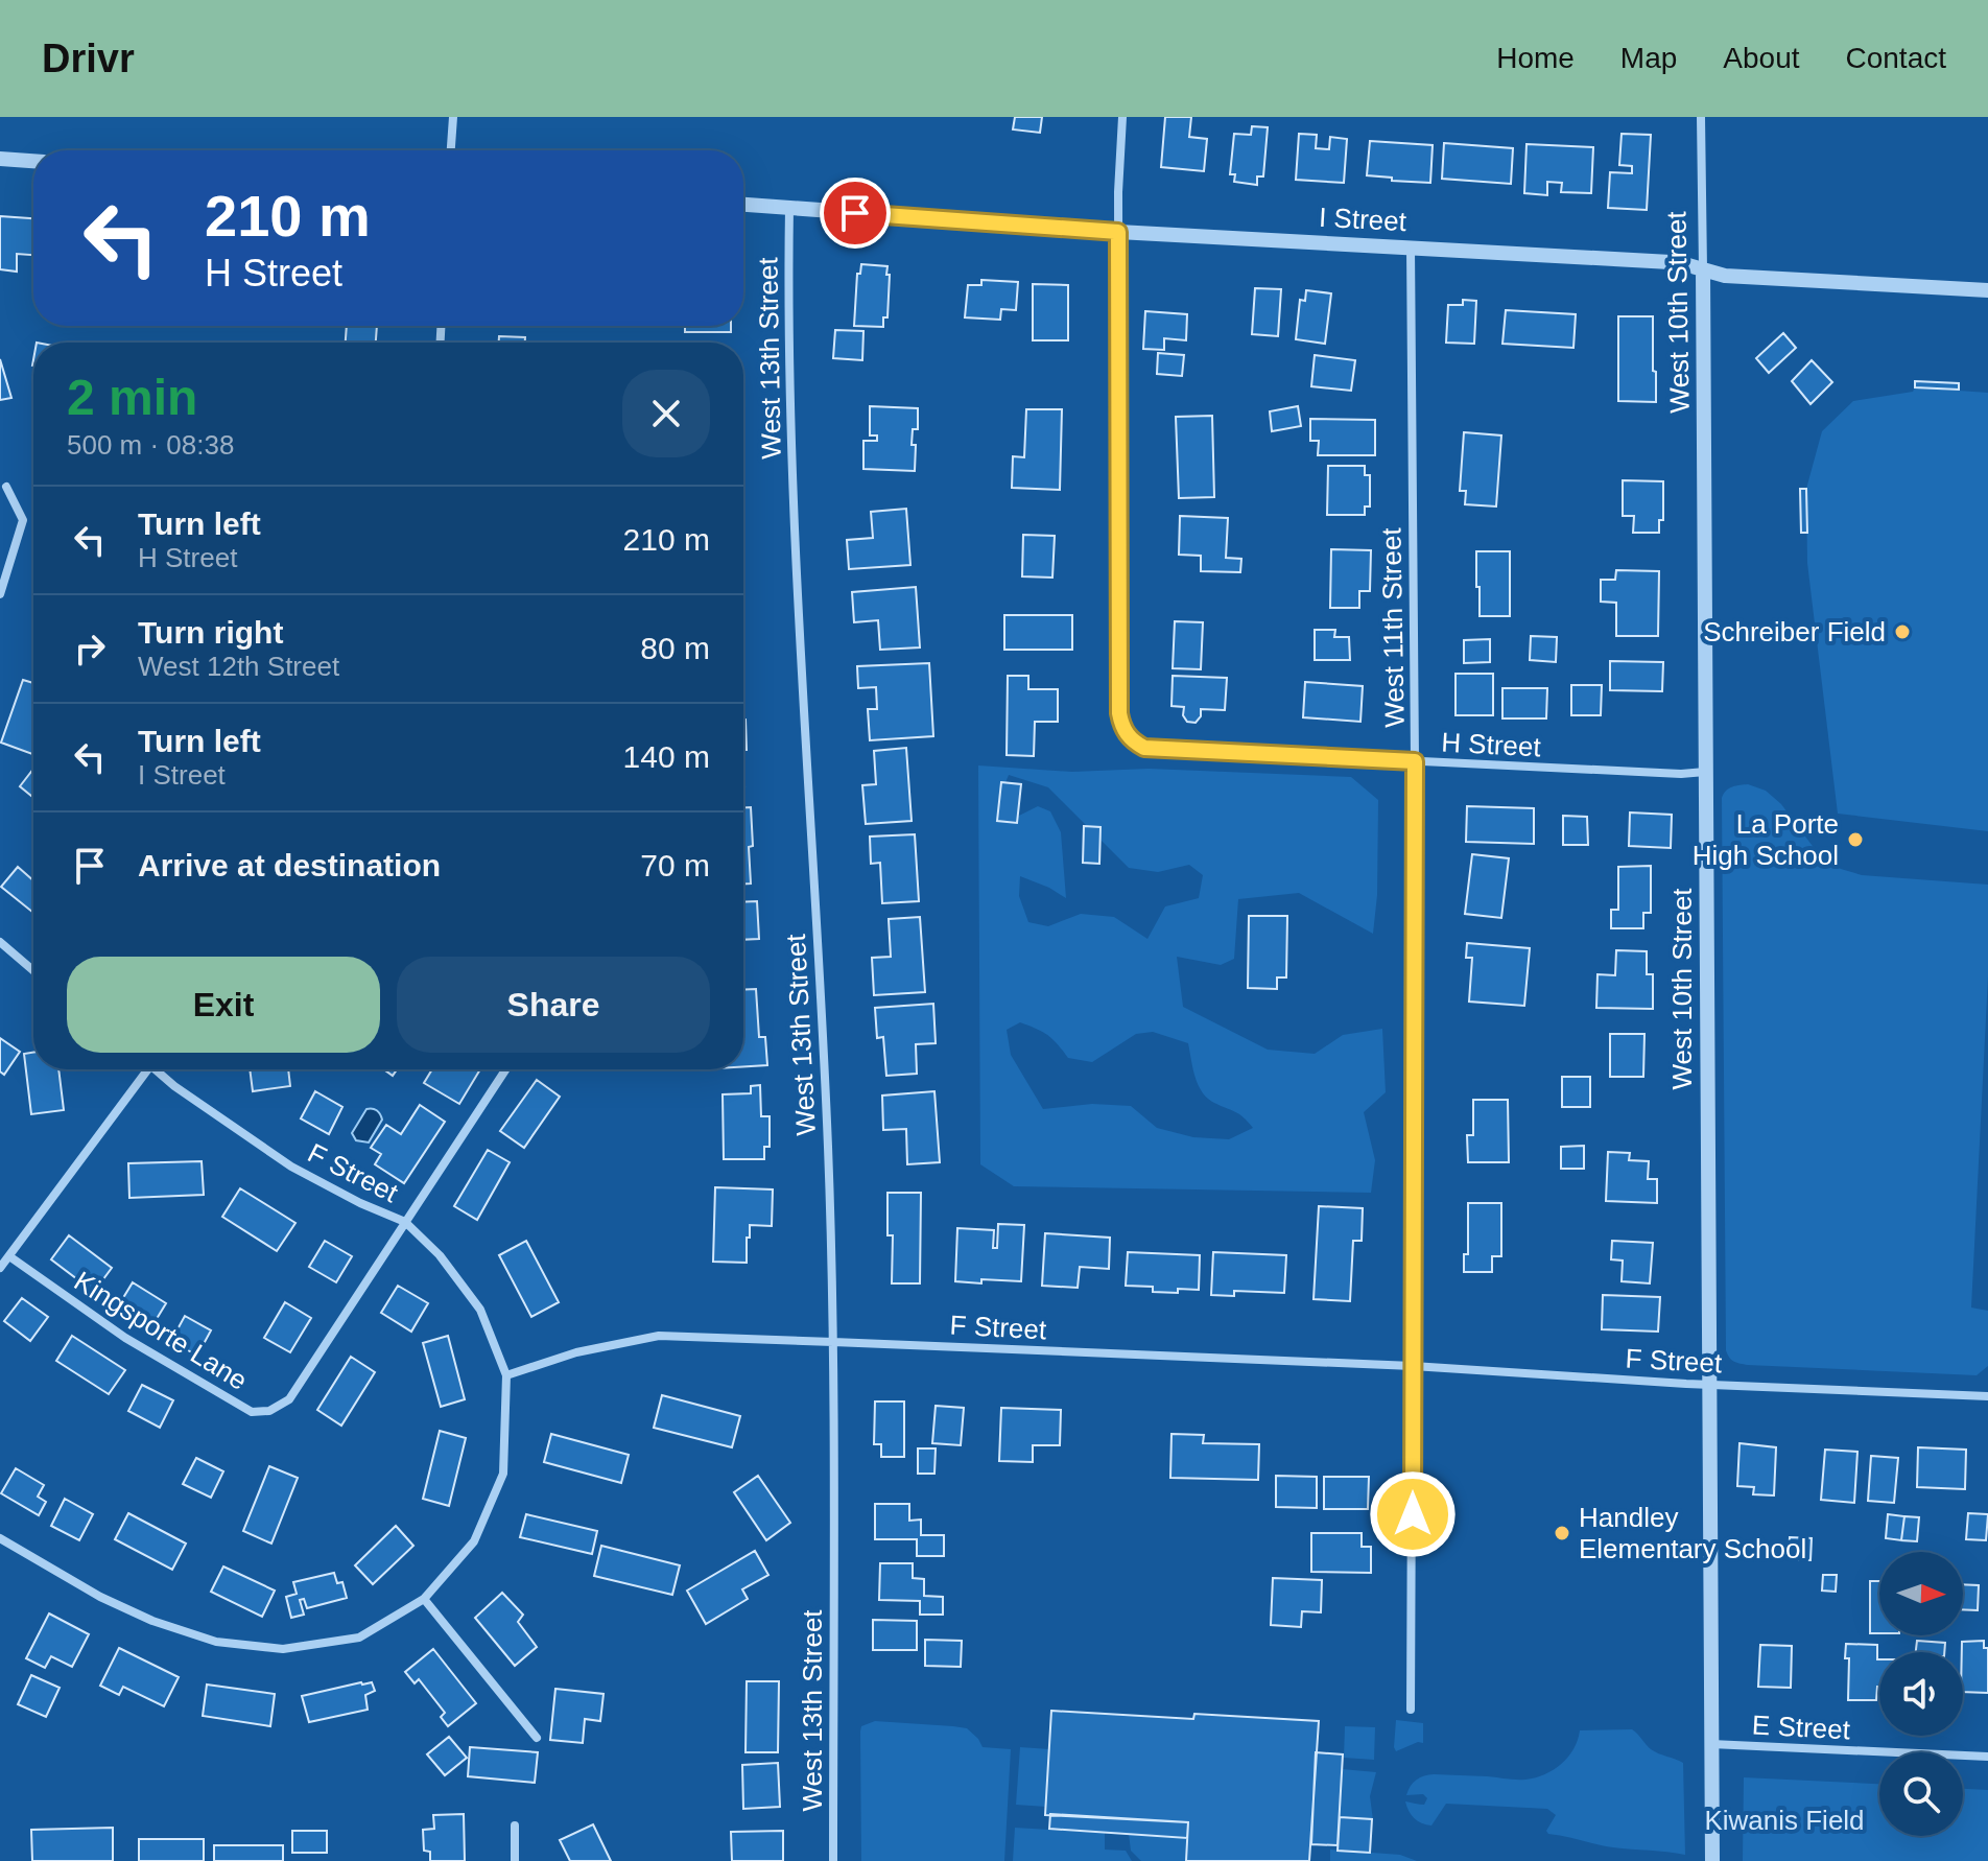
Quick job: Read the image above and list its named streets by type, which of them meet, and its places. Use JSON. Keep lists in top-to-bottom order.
{
  "streets": {
    "street": [
      "I Street",
      "West 10th Street",
      "West 13th Street",
      "West 11th Street",
      "H Street",
      "F Street",
      "Kingsporte Lane",
      "E Street"
    ]
  },
  "crossings": [
    ["I Street", "West 10th Street"],
    ["I Street", "West 13th Street"],
    ["I Street", "West 11th Street"],
    ["I Street", "H Street"],
    ["West 10th Street", "H Street"],
    ["West 10th Street", "F Street"],
    ["West 10th Street", "E Street"],
    ["West 13th Street", "F Street"],
    ["West 11th Street", "H Street"],
    ["West 11th Street", "F Street"],
    ["F Street", "Kingsporte Lane"]
  ],
  "parks": ["Kiwanis Field"],
  "places": ["Schreiber Field", "La Porte High School", "Handley Elementary School"],
  "north": "right",
  "page": {
    "header": "Drivr",
    "nav": [
      "Home",
      "Map",
      "About",
      "Contact"
    ],
    "turn": ["210 m", "H Street"],
    "heading": ["2 min", "500 m · 08:38"],
    "list": [
      {
        "name": "Turn left",
        "note": "H Street",
        "value": "210 m"
      },
      {
        "name": "Turn right",
        "note": "West 12th Street",
        "value": "80 m"
      },
      {
        "name": "Turn left",
        "note": "I Street",
        "value": "140 m"
      },
      {
        "name": "Arrive at destination",
        "value": "70 m"
      }
    ],
    "buttons": ["Exit", "Share"]
  }
}
